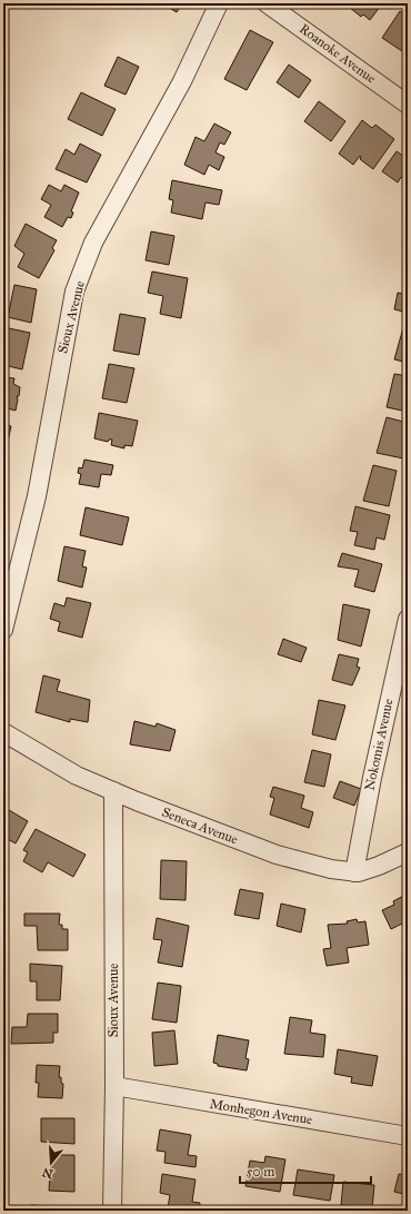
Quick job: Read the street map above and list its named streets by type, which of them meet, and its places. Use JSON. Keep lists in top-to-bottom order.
{
  "streets": {
    "street": [
      "Roanoke Avenue",
      "Sioux Avenue",
      "Nokomis Avenue",
      "Seneca Avenue",
      "Monhegon Avenue"
    ]
  },
  "crossings": [
    ["Sioux Avenue", "Seneca Avenue"],
    ["Sioux Avenue", "Monhegon Avenue"],
    ["Nokomis Avenue", "Seneca Avenue"]
  ],
  "scale_bar": "50 m",
  "north": "bottom"
}
